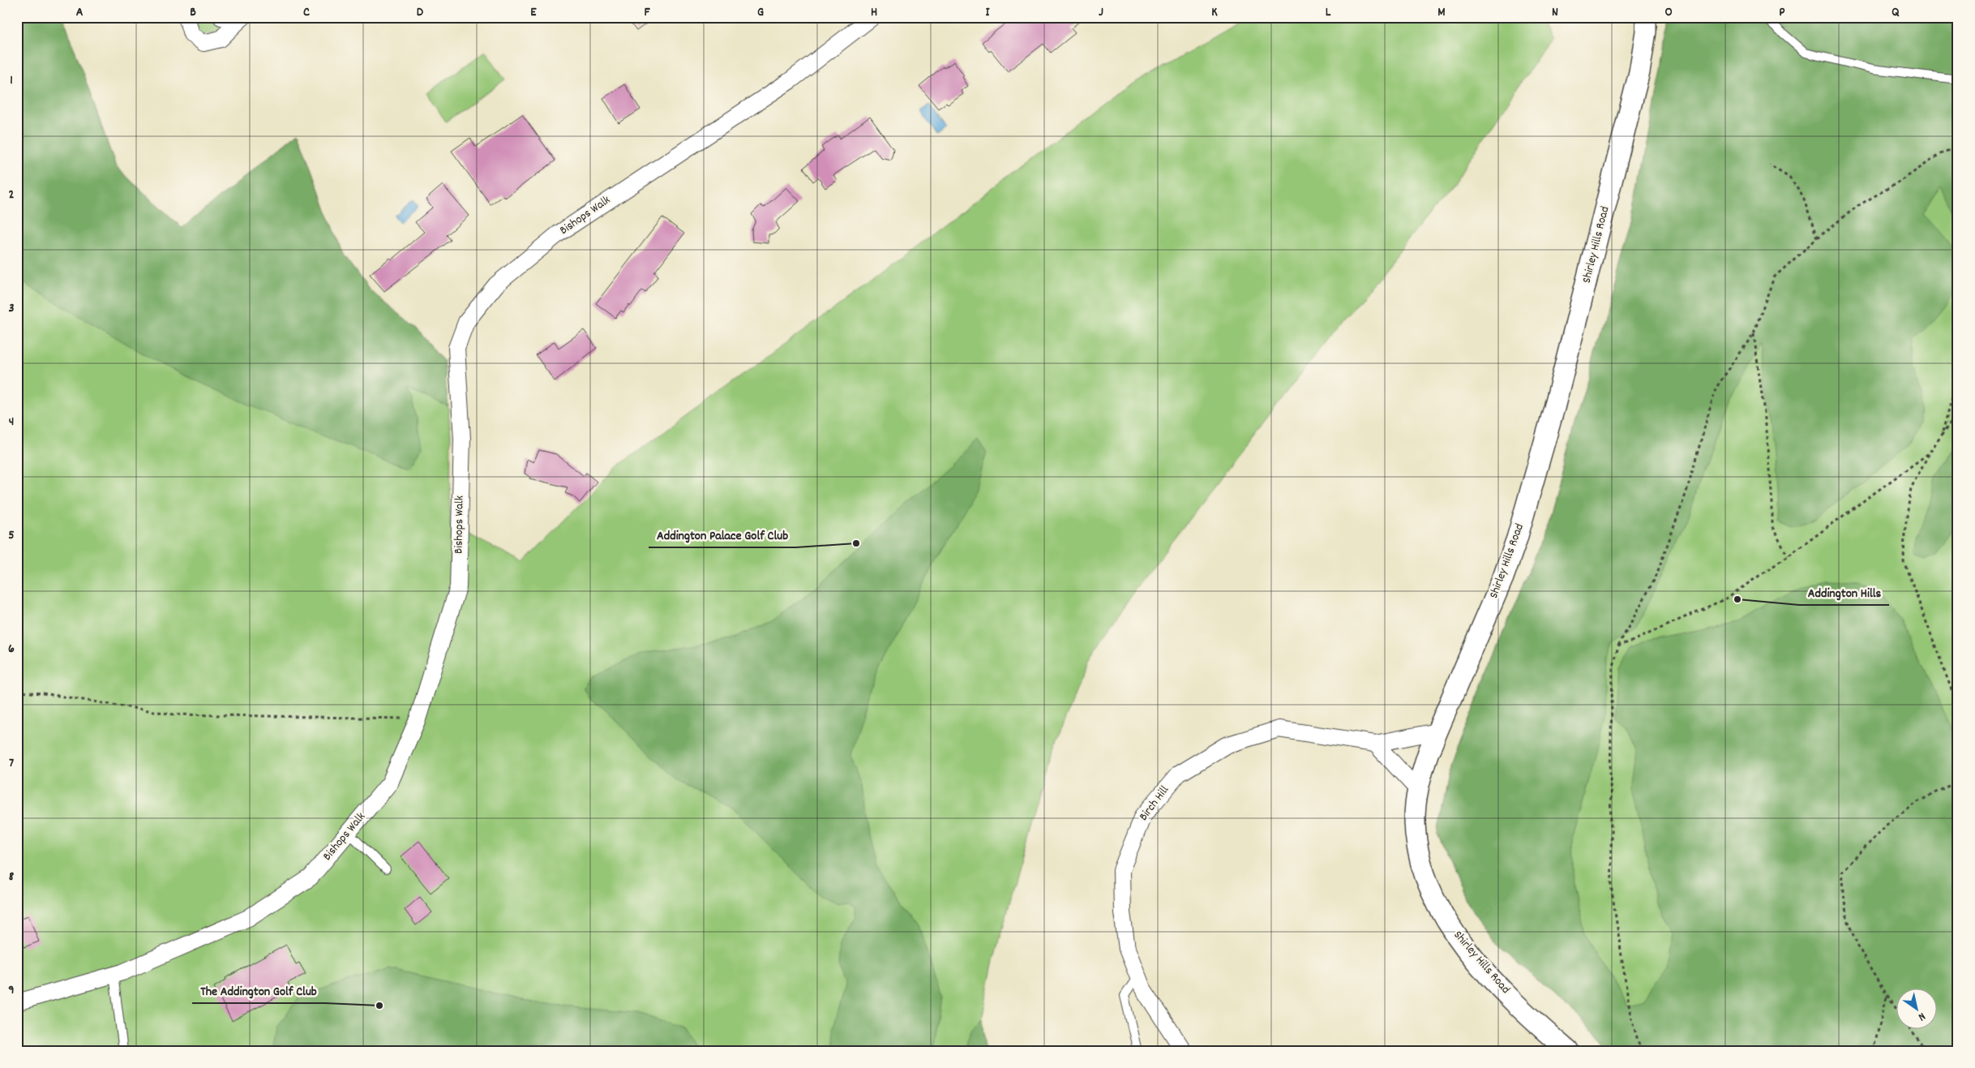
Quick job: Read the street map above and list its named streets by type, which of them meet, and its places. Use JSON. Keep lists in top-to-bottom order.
{
  "streets": {
    "street": ["Bishops Walk", "Shirley Hills Road", "Birch Hill"]
  },
  "crossings": [
    ["Shirley Hills Road", "Birch Hill"]
  ],
  "places": ["Addington Palace Golf Club", "Addington Hills", "The Addington Golf Club"],
  "north": "bottom right",
  "grid": {
    "columns": [
      "A",
      "B",
      "C",
      "D",
      "E",
      "F",
      "G",
      "H",
      "I",
      "J",
      "K",
      "L",
      "M",
      "N",
      "O",
      "P",
      "Q"
    ],
    "rows": [
      "1",
      "2",
      "3",
      "4",
      "5",
      "6",
      "7",
      "8",
      "9"
    ]
  }
}
